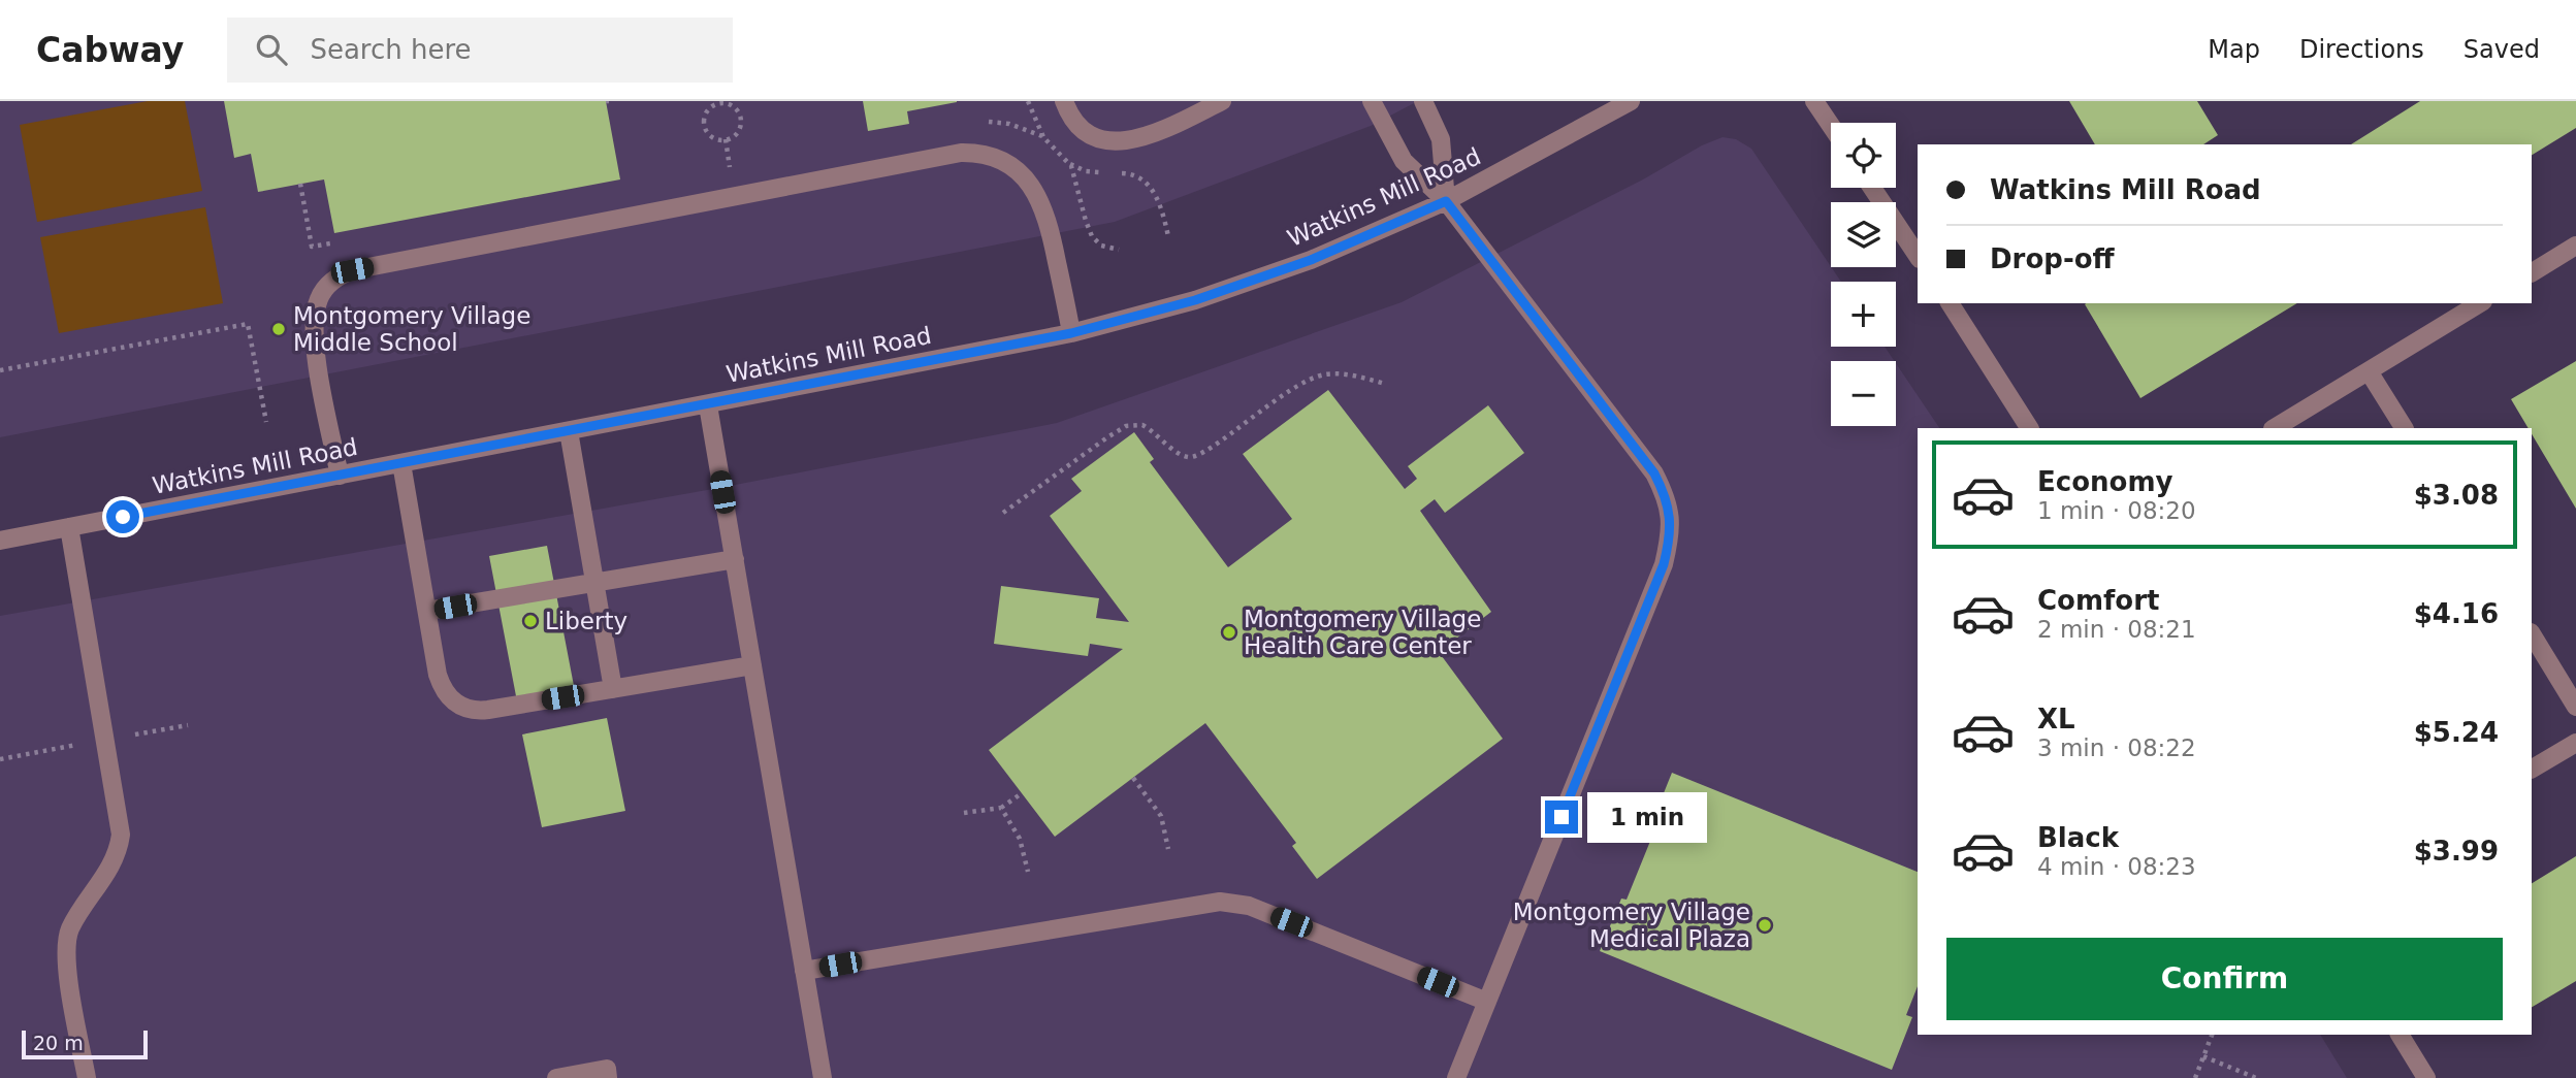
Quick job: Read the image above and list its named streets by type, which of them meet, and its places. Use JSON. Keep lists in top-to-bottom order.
{
  "streets": {
    "street": ["Watkins Mill Road"]
  },
  "places": [
    "Montgomery Village Middle School",
    "Liberty",
    "Montgomery Village Health Care Center",
    "Montgomery Village Medical Plaza"
  ],
  "scale_bar": "20 m",
  "page": {
    "header": "Cabway",
    "search": "Search here",
    "nav": ["Map", "Directions", "Saved"],
    "map_buttons": ["+", "−"],
    "banner": ["Watkins Mill Road", "Drop-off"],
    "list": [
      {
        "name": "Economy",
        "note": "1 min · 08:20",
        "value": "$3.08"
      },
      {
        "name": "Comfort",
        "note": "2 min · 08:21",
        "value": "$4.16"
      },
      {
        "name": "XL",
        "note": "3 min · 08:22",
        "value": "$5.24"
      },
      {
        "name": "Black",
        "note": "4 min · 08:23",
        "value": "$3.99"
      }
    ],
    "bubble": "1 min",
    "buttons": "Confirm",
    "scale": "20 m"
  }
}
